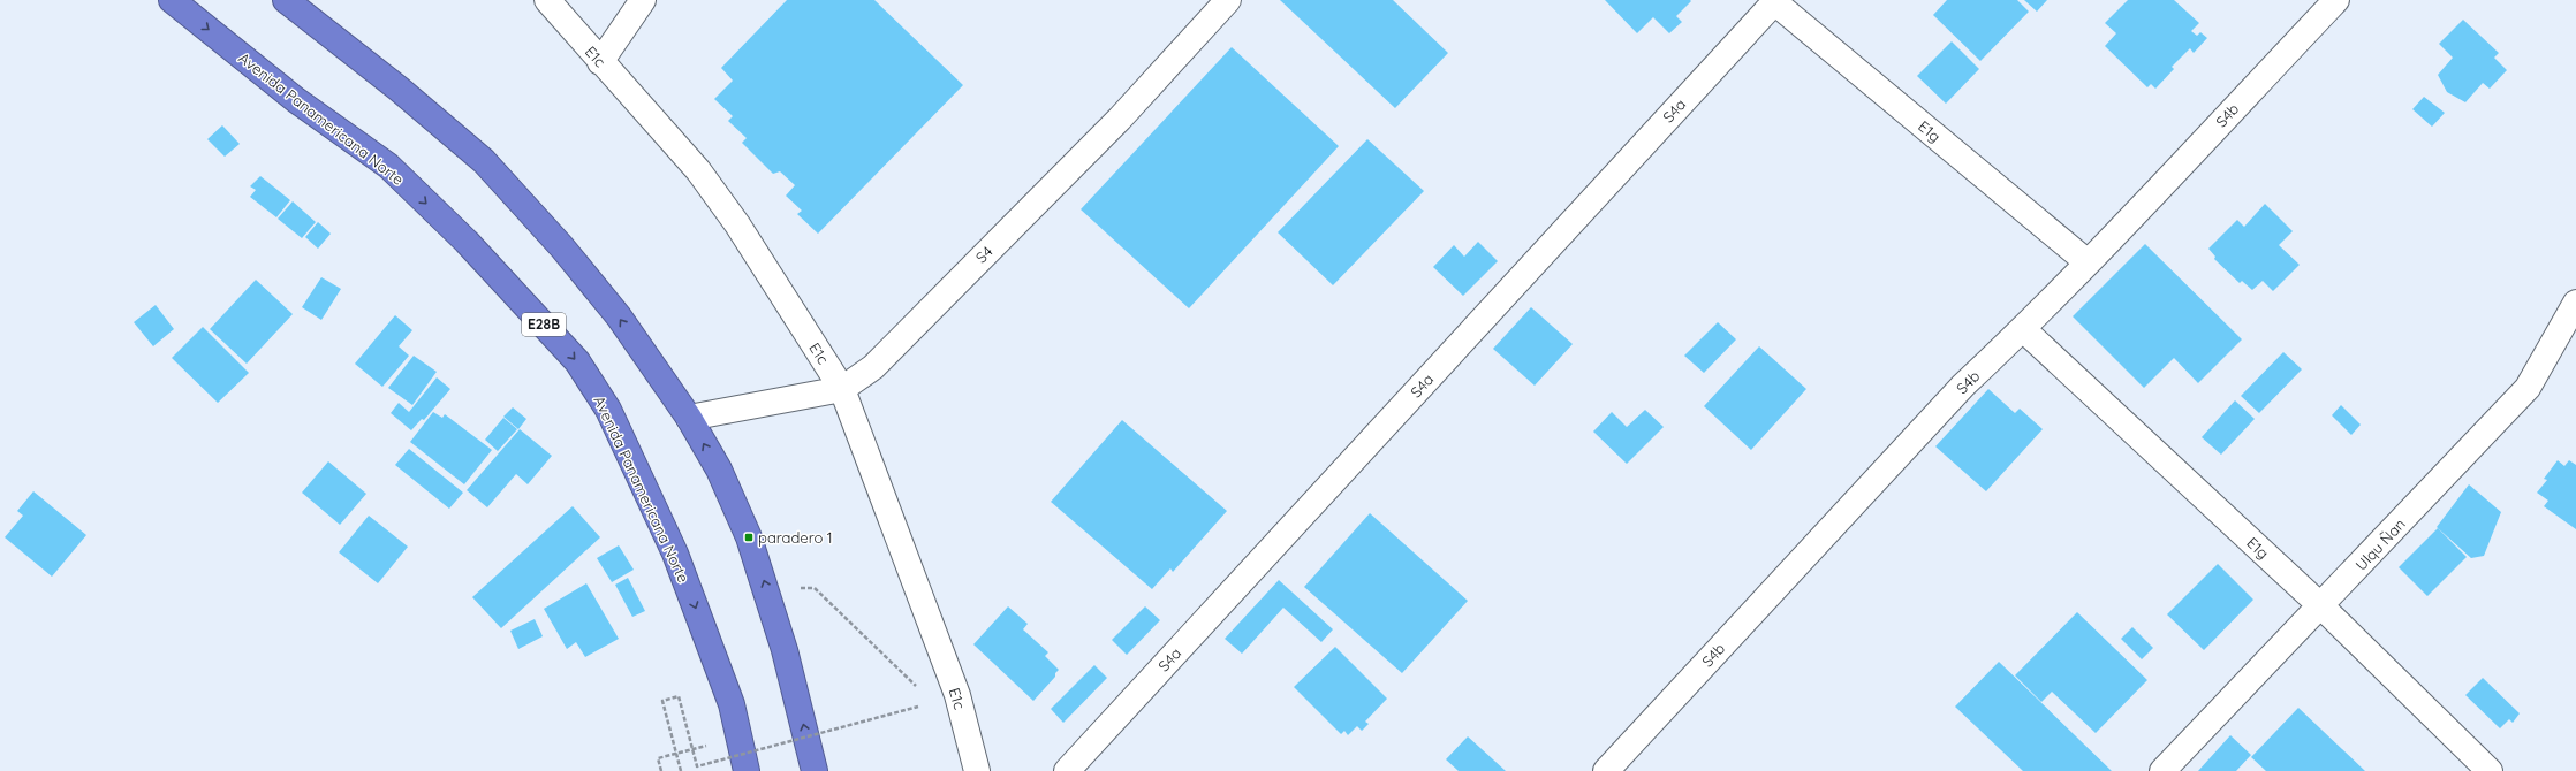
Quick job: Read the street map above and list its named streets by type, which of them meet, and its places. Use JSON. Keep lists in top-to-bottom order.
{
  "streets": {
    "highway": ["Avenida Panamericana Norte", "E28B"],
    "street": [
      "E1c",
      "S4a",
      "S4b",
      "E1g",
      "S4",
      "Ulqu Ñan"
    ]
  },
  "crossings": [
    ["E1c", "S4"],
    ["S4a", "E1g"],
    ["S4b", "E1g"],
    ["E1g", "Ulqu Ñan"]
  ],
  "places": {
    "transit": ["paradero 1"]
  }
}
